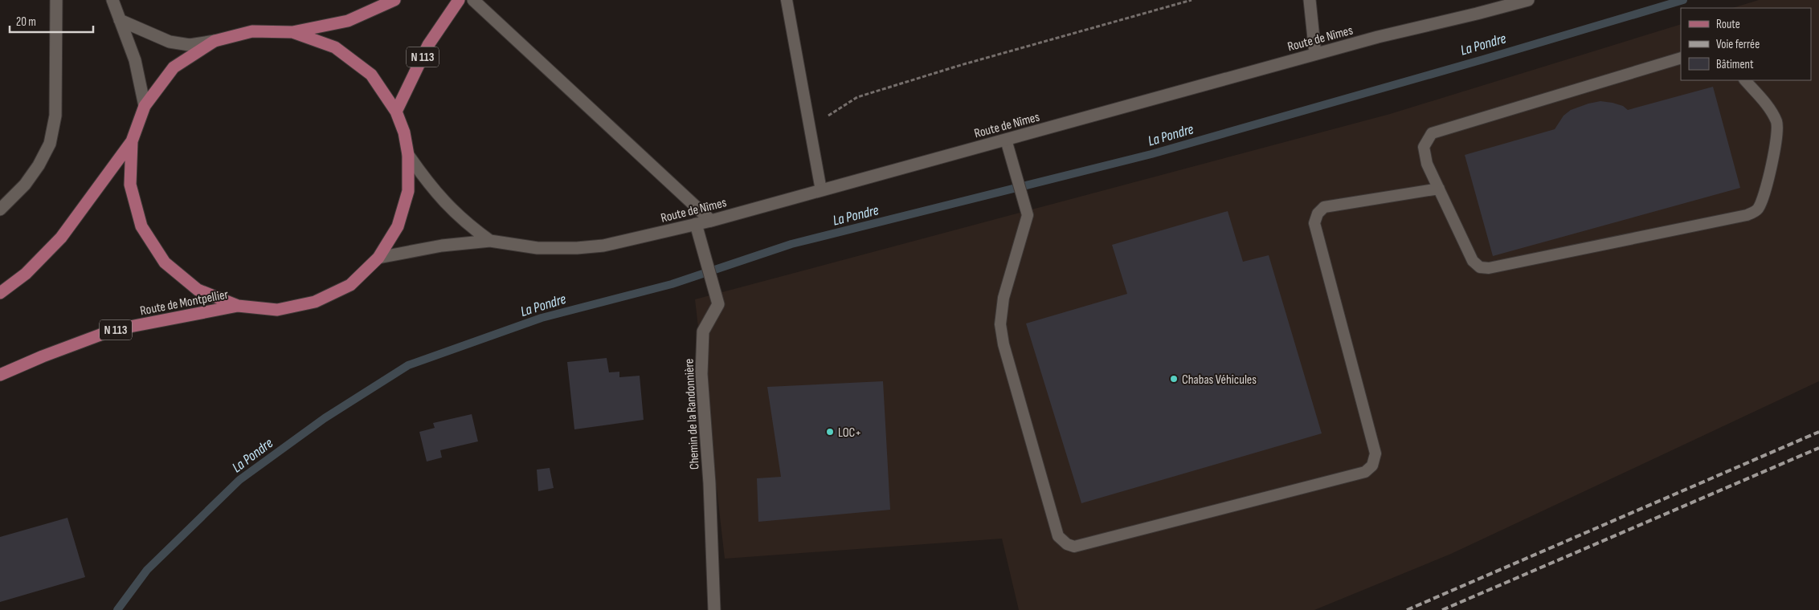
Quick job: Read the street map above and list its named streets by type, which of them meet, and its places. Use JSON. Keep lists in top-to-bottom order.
{
  "streets": {
    "main road": ["N 113", "Route de Montpellier"],
    "street": ["Route de Nîmes", "Chemin de la Randonnière"]
  },
  "crossings": [
    ["Route de Nîmes", "Chemin de la Randonnière"]
  ],
  "water": ["La Pondre"],
  "places": ["Chabas Véhicules", "LOC+"],
  "legend": ["Route", "Voie ferrée", "Bâtiment"],
  "scale_bar": "20 m"
}
